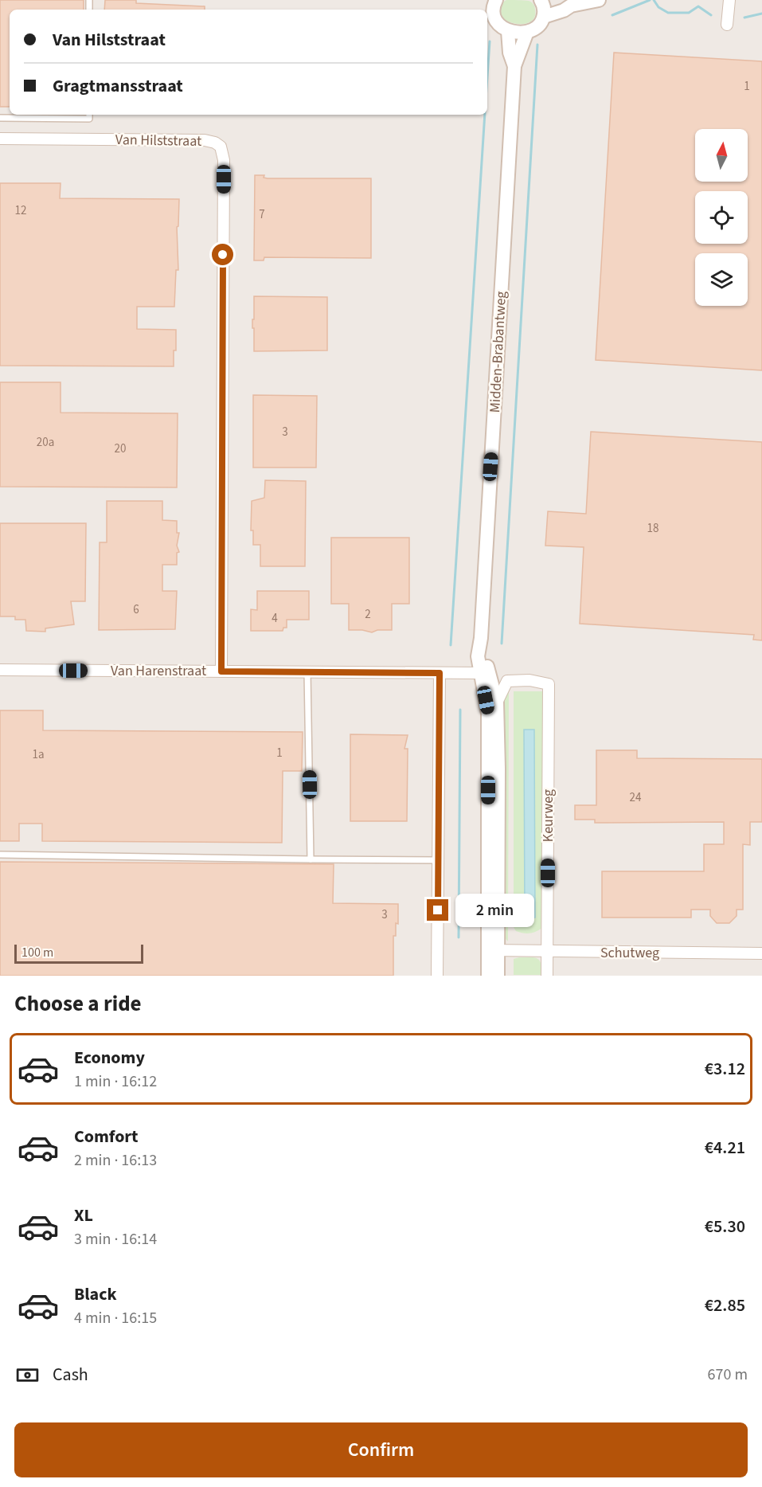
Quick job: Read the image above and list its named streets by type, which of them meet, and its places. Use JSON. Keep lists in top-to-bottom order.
{
  "streets": {
    "street": [
      "Van Hilststraat",
      "Midden-Brabantweg",
      "Van Harenstraat",
      "Keurweg",
      "Schutweg"
    ]
  },
  "crossings": [
    ["Van Hilststraat", "Van Harenstraat"],
    ["Midden-Brabantweg", "Van Harenstraat"],
    ["Midden-Brabantweg", "Keurweg"],
    ["Midden-Brabantweg", "Schutweg"],
    ["Keurweg", "Schutweg"]
  ],
  "house_numbers": [
    "1",
    "12",
    "7",
    "3",
    "20a",
    "20",
    "18",
    "6",
    "2",
    "4",
    "1",
    "1a",
    "24",
    "3"
  ],
  "scale_bar": "100 m",
  "north": "top",
  "page": {
    "banner": ["Van Hilststraat", "Gragtmansstraat"],
    "bubble": "2 min",
    "scale": "100 m",
    "heading": "Choose a ride",
    "list": [
      {
        "name": "Economy",
        "note": "1 min · 16:12",
        "value": "€3.12"
      },
      {
        "name": "Comfort",
        "note": "2 min · 16:13",
        "value": "€4.21"
      },
      {
        "name": "XL",
        "note": "3 min · 16:14",
        "value": "€5.30"
      },
      {
        "name": "Black",
        "note": "4 min · 16:15",
        "value": "€2.85"
      }
    ],
    "pay": ["Cash", "670 m"],
    "buttons": "Confirm"
  }
}
